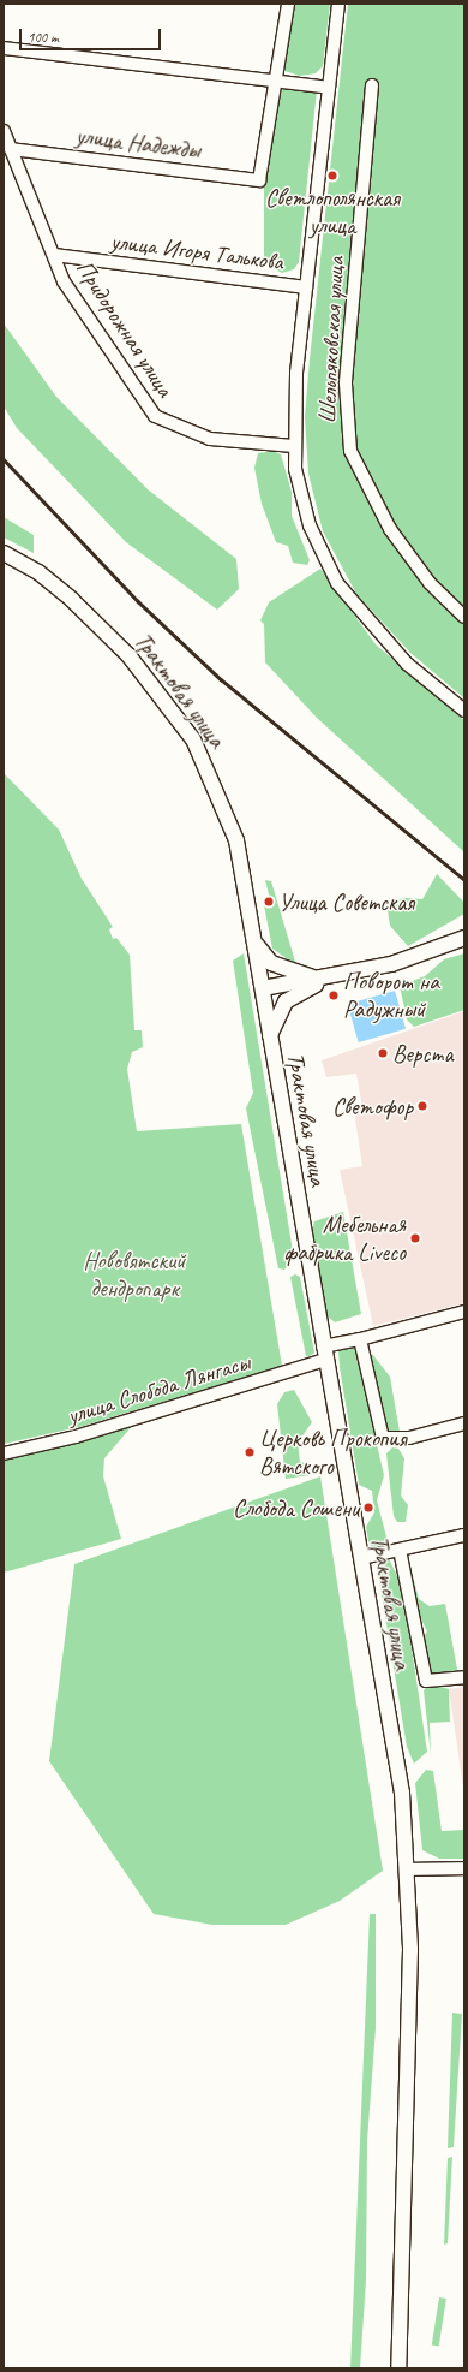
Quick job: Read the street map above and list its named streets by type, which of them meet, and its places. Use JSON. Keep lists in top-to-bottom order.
{
  "streets": {
    "main road": ["Трактовая улица"],
    "street": [
      "улица Надежды",
      "улица Игоря Талькова",
      "Придорожная улица",
      "Шельпяковская улица",
      "улица Слобода Лянгасы"
    ]
  },
  "crossings": [
    ["улица Надежды", "Придорожная улица"],
    ["улица Игоря Талькова", "Придорожная улица"],
    ["Трактовая улица", "улица Слобода Лянгасы"]
  ],
  "parks": ["Нововятский дендропарк"],
  "places": [
    "Светлополянская улица",
    "Улица Советская",
    "Поворот на Радужный",
    "Верста",
    "Светофор",
    "Мебельная фабрика Liveco",
    "Церковь Прокопия Вятского",
    "Слобода Сошени"
  ],
  "scale_bar": "100 m"
}
